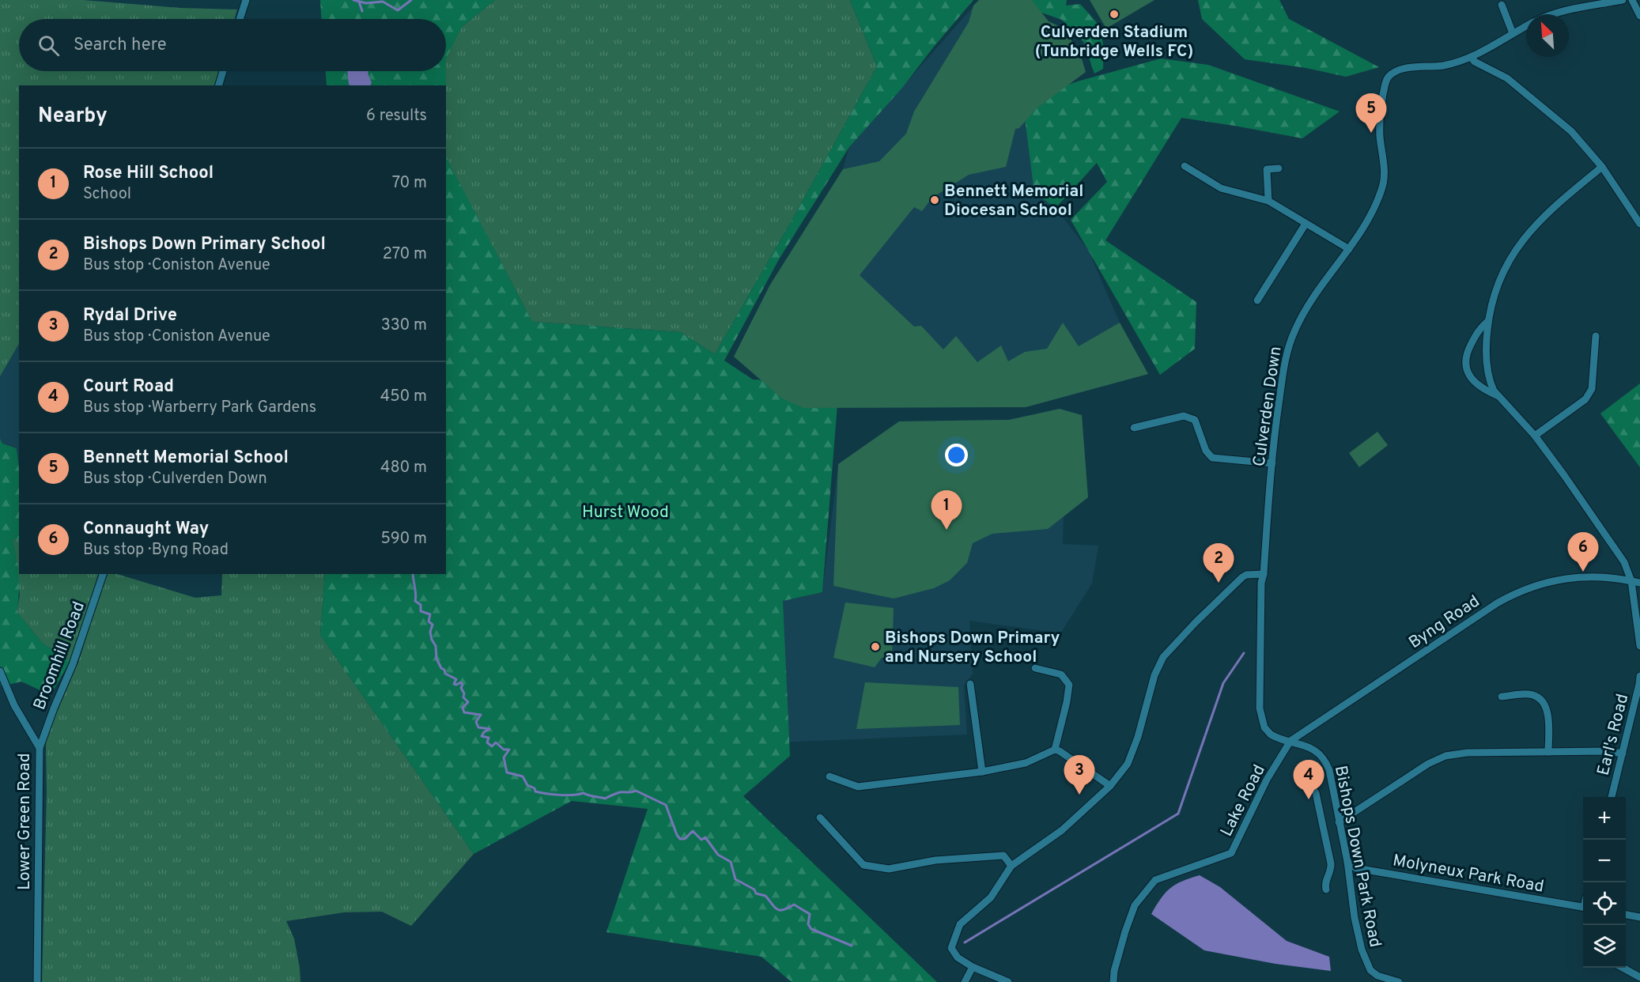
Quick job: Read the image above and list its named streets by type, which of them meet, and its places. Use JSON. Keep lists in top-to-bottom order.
{
  "streets": {
    "street": [
      "Culverden Down",
      "Byng Road",
      "Broomhill Road",
      "Earl's Road",
      "Lake Road",
      "Lower Green Road",
      "Bishops Down Park Road",
      "Molyneux Park Road"
    ]
  },
  "crossings": [
    ["Culverden Down", "Byng Road"],
    ["Culverden Down", "Lake Road"],
    ["Culverden Down", "Bishops Down Park Road"],
    ["Byng Road", "Lake Road"],
    ["Broomhill Road", "Lower Green Road"],
    ["Bishops Down Park Road", "Molyneux Park Road"]
  ],
  "parks": ["Hurst Wood"],
  "places": ["Culverden Stadium (Tunbridge Wells FC)", "Bennett Memorial Diocesan School", "Bishops Down Primary and Nursery School"],
  "north": "top left",
  "page": {
    "search": "Search here",
    "heading": ["Nearby", "6 results"],
    "pins": [
      "5",
      "1",
      "6",
      "2",
      "3",
      "4"
    ],
    "list": [
      {
        "mark": "1",
        "name": "Rose Hill School",
        "note": "School",
        "value": "70 m"
      },
      {
        "mark": "2",
        "name": "Bishops Down Primary School",
        "note": "Bus stop · Coniston Avenue",
        "value": "270 m"
      },
      {
        "mark": "3",
        "name": "Rydal Drive",
        "note": "Bus stop · Coniston Avenue",
        "value": "330 m"
      },
      {
        "mark": "4",
        "name": "Court Road",
        "note": "Bus stop · Warberry Park Gardens",
        "value": "450 m"
      },
      {
        "mark": "5",
        "name": "Bennett Memorial School",
        "note": "Bus stop · Culverden Down",
        "value": "480 m"
      },
      {
        "mark": "6",
        "name": "Connaught Way",
        "note": "Bus stop · Byng Road",
        "value": "590 m"
      }
    ],
    "map_buttons": ["+", "−"]
  }
}
